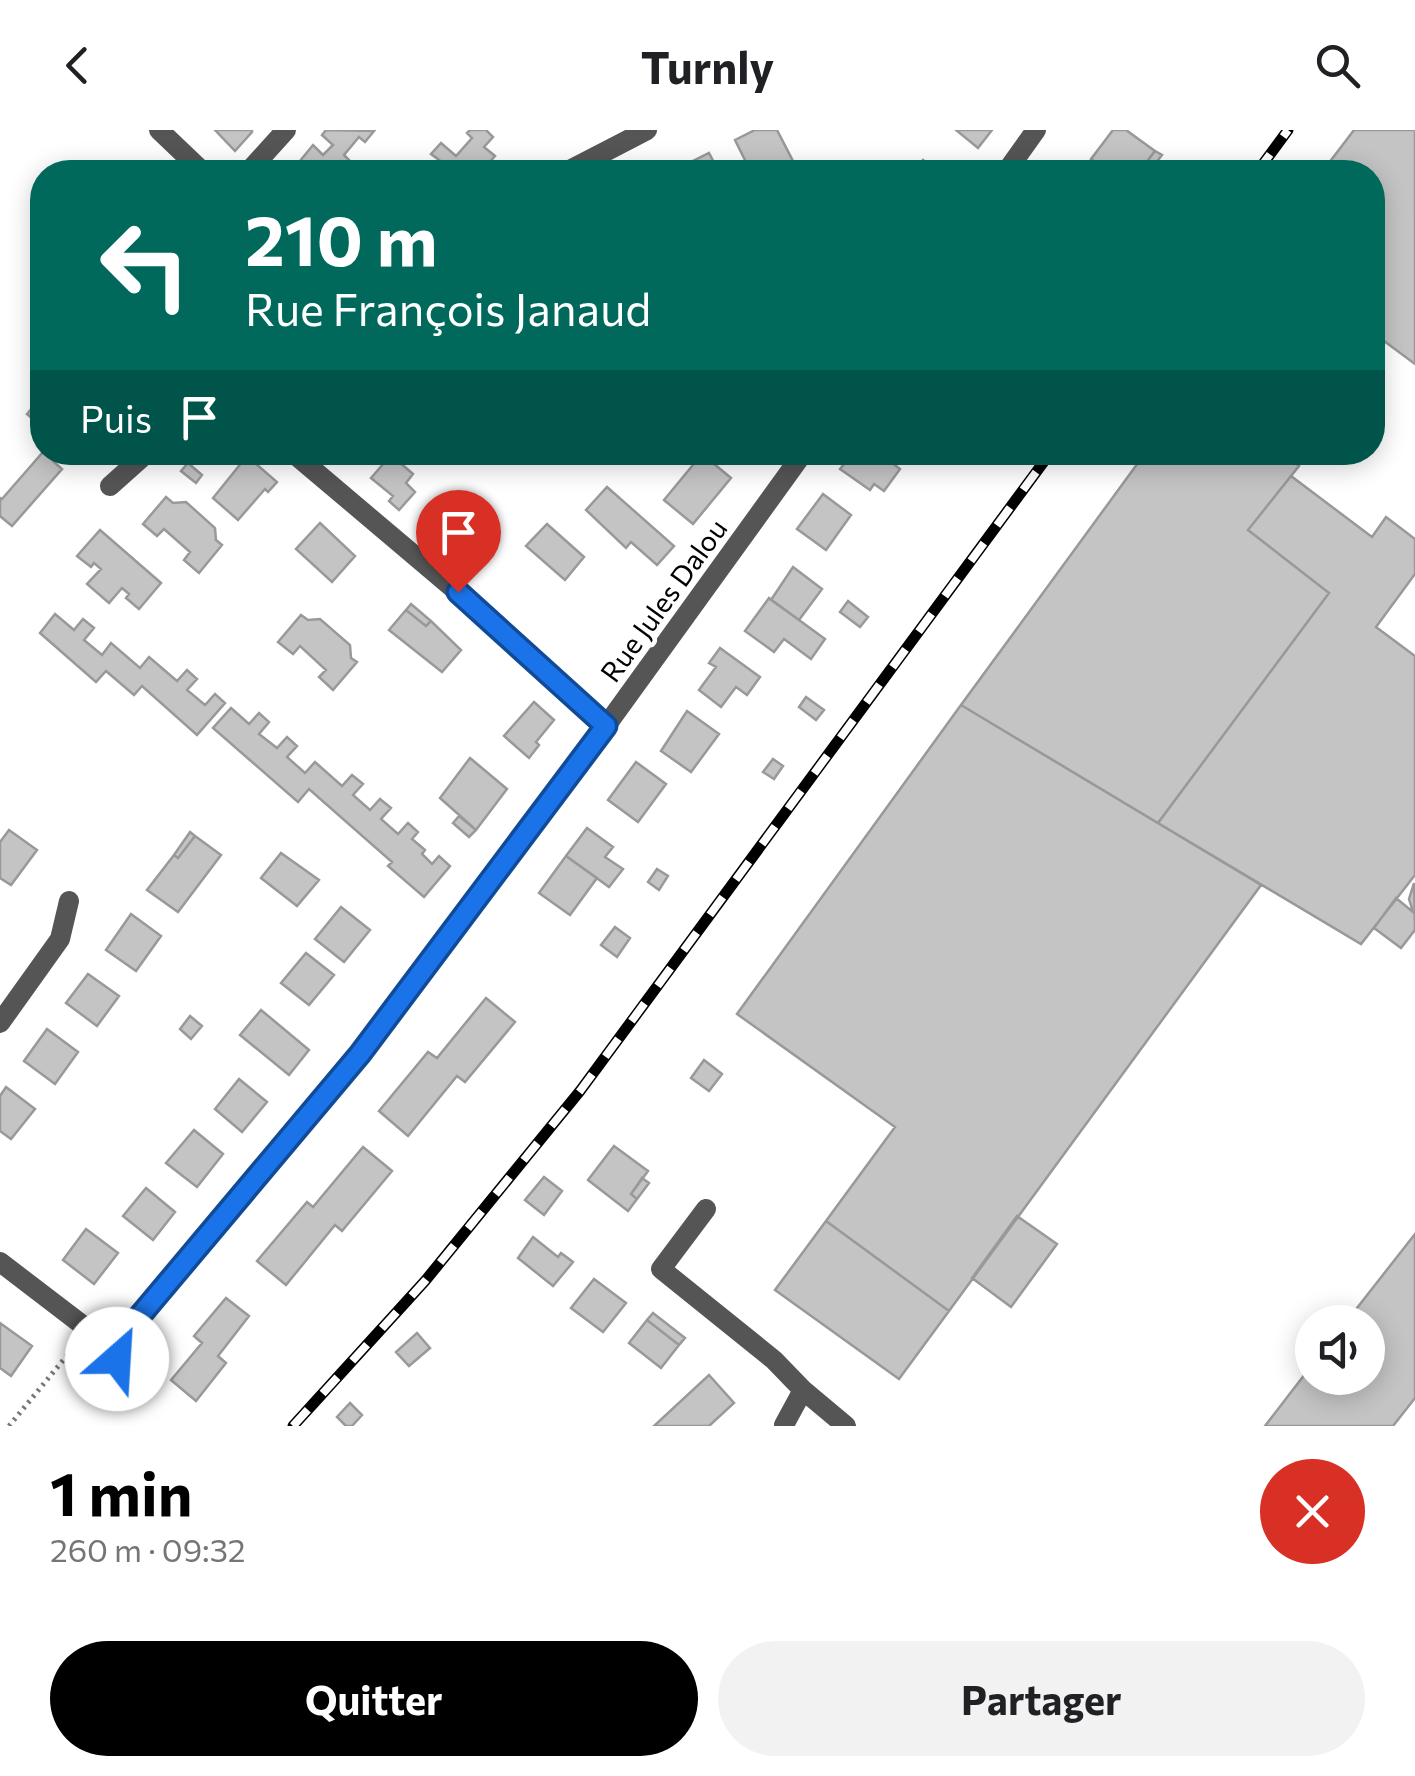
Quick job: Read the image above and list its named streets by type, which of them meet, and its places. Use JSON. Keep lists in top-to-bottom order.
{
  "streets": {
    "street": ["Rue Jules Dalou"]
  },
  "page": {
    "header": "Turnly",
    "turn": ["210 m", "Rue François Janaud"],
    "then": "Puis",
    "heading": ["1 min", "260 m · 09:32"],
    "buttons": ["Quitter", "Partager"]
  }
}
